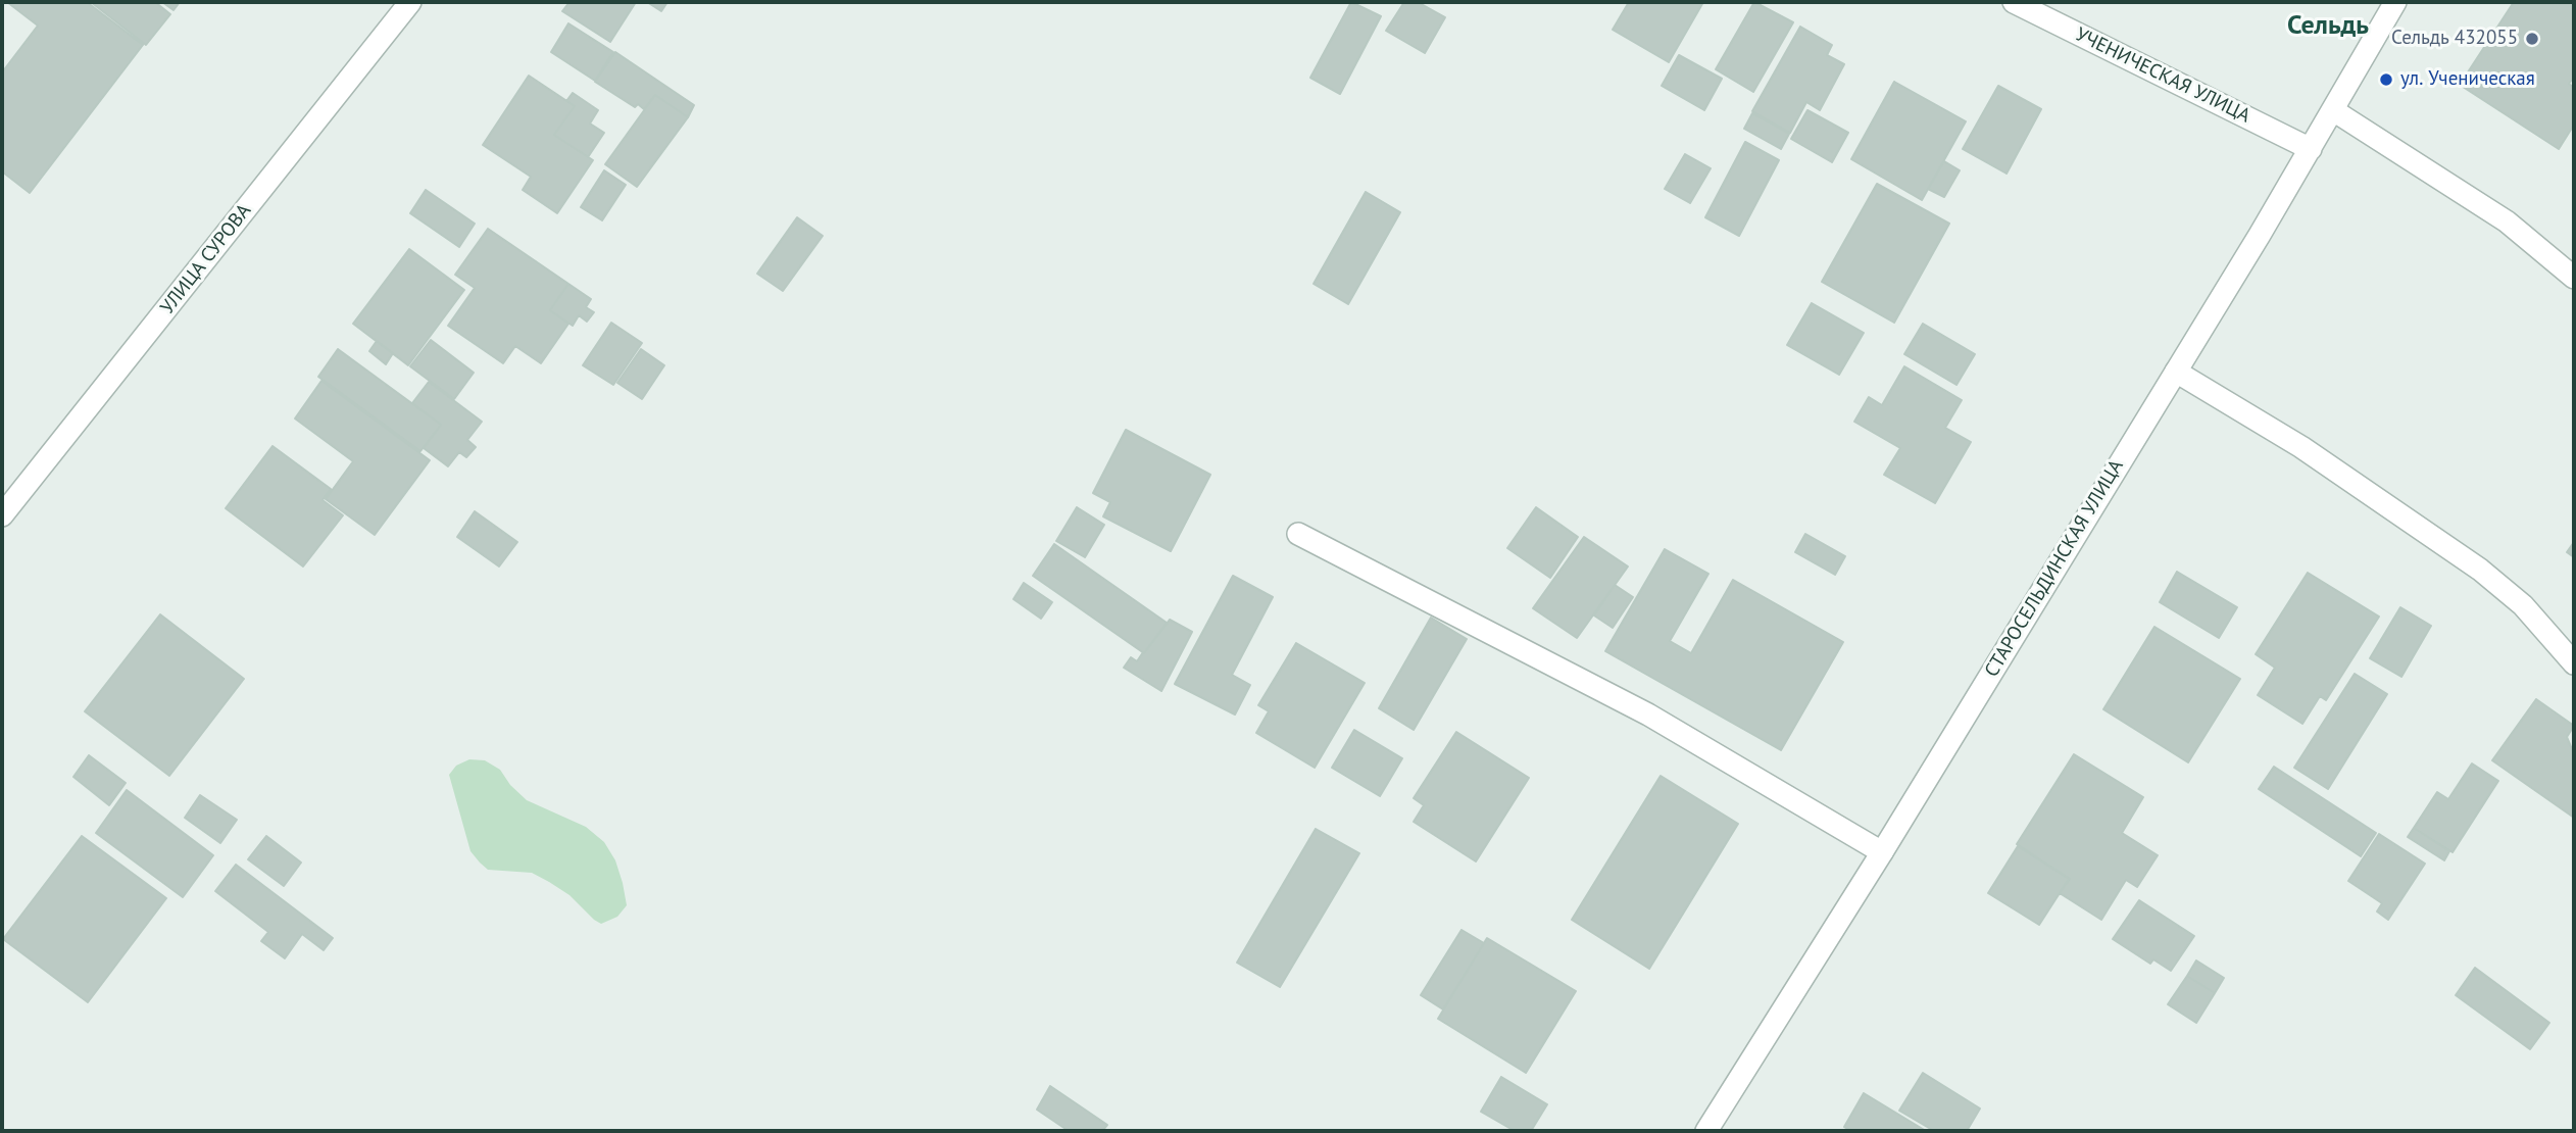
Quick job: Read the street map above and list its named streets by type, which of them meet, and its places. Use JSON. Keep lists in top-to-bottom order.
{
  "streets": {
    "street": ["УЧЕНИЧЕСКАЯ УЛИЦА", "УЛИЦА СУРОВА", "СТАРОСЕЛЬДИНСКАЯ УЛИЦА"]
  },
  "crossings": [
    ["УЧЕНИЧЕСКАЯ УЛИЦА", "СТАРОСЕЛЬДИНСКАЯ УЛИЦА"]
  ],
  "districts": ["Сельдь"],
  "places": ["Сельдь 432055", "ул. Ученическая"]
}
